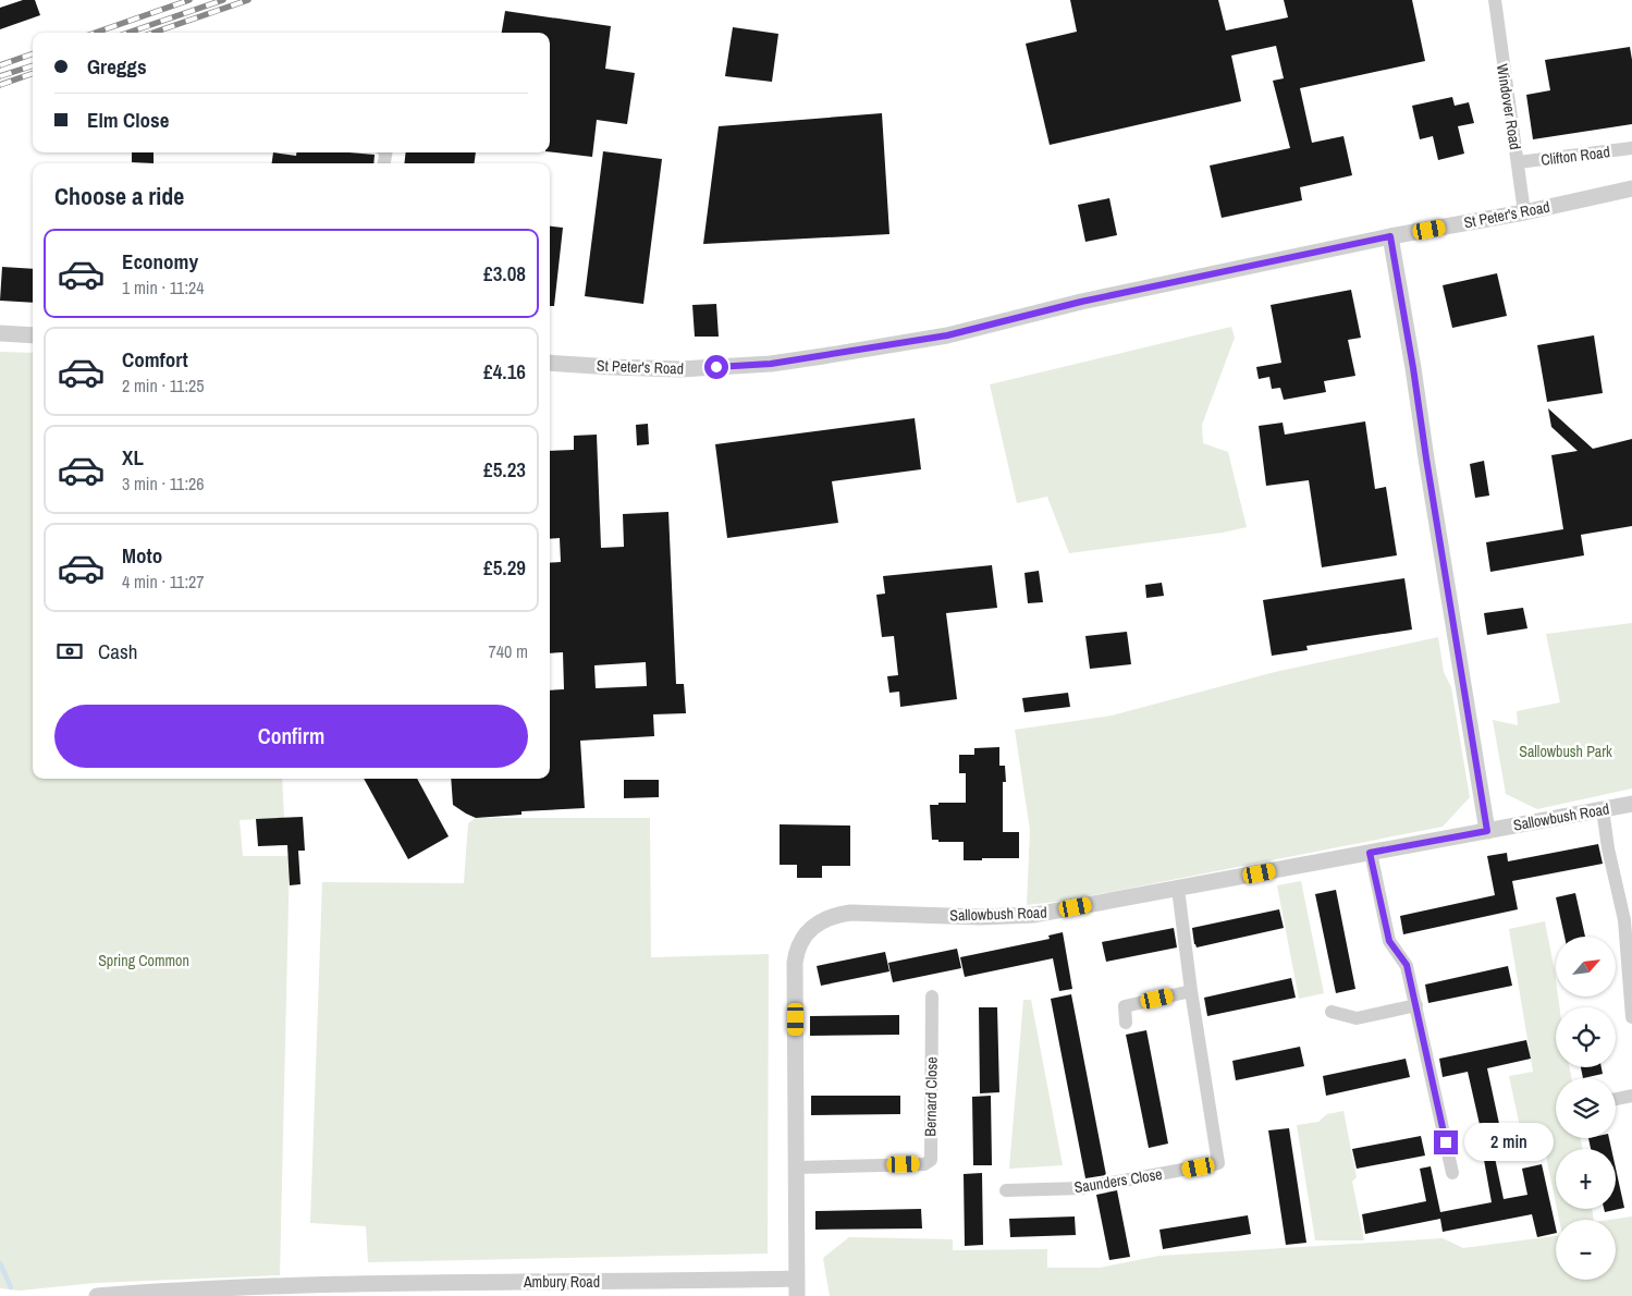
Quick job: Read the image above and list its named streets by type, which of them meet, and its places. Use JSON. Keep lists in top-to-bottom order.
{
  "streets": {
    "street": [
      "Windover Road",
      "Clifton Road",
      "St Peter's Road",
      "Sallowbush Road",
      "Bernard Close",
      "Saunders Close",
      "Ambury Road"
    ]
  },
  "crossings": [
    ["Windover Road", "Clifton Road"],
    ["Windover Road", "St Peter's Road"],
    ["Sallowbush Road", "Bernard Close"],
    ["Sallowbush Road", "Saunders Close"],
    ["Sallowbush Road", "Ambury Road"]
  ],
  "parks": ["Sallowbush Park", "Spring Common"],
  "north": "top right",
  "page": {
    "banner": ["Greggs", "Elm Close"],
    "heading": "Choose a ride",
    "list": [
      {
        "name": "Economy",
        "note": "1 min · 11:24",
        "value": "£3.08"
      },
      {
        "name": "Comfort",
        "note": "2 min · 11:25",
        "value": "£4.16"
      },
      {
        "name": "XL",
        "note": "3 min · 11:26",
        "value": "£5.23"
      },
      {
        "name": "Moto",
        "note": "4 min · 11:27",
        "value": "£5.29"
      }
    ],
    "pay": ["Cash", "740 m"],
    "buttons": "Confirm",
    "map_buttons": ["+", "−"],
    "bubble": "2 min"
  }
}
